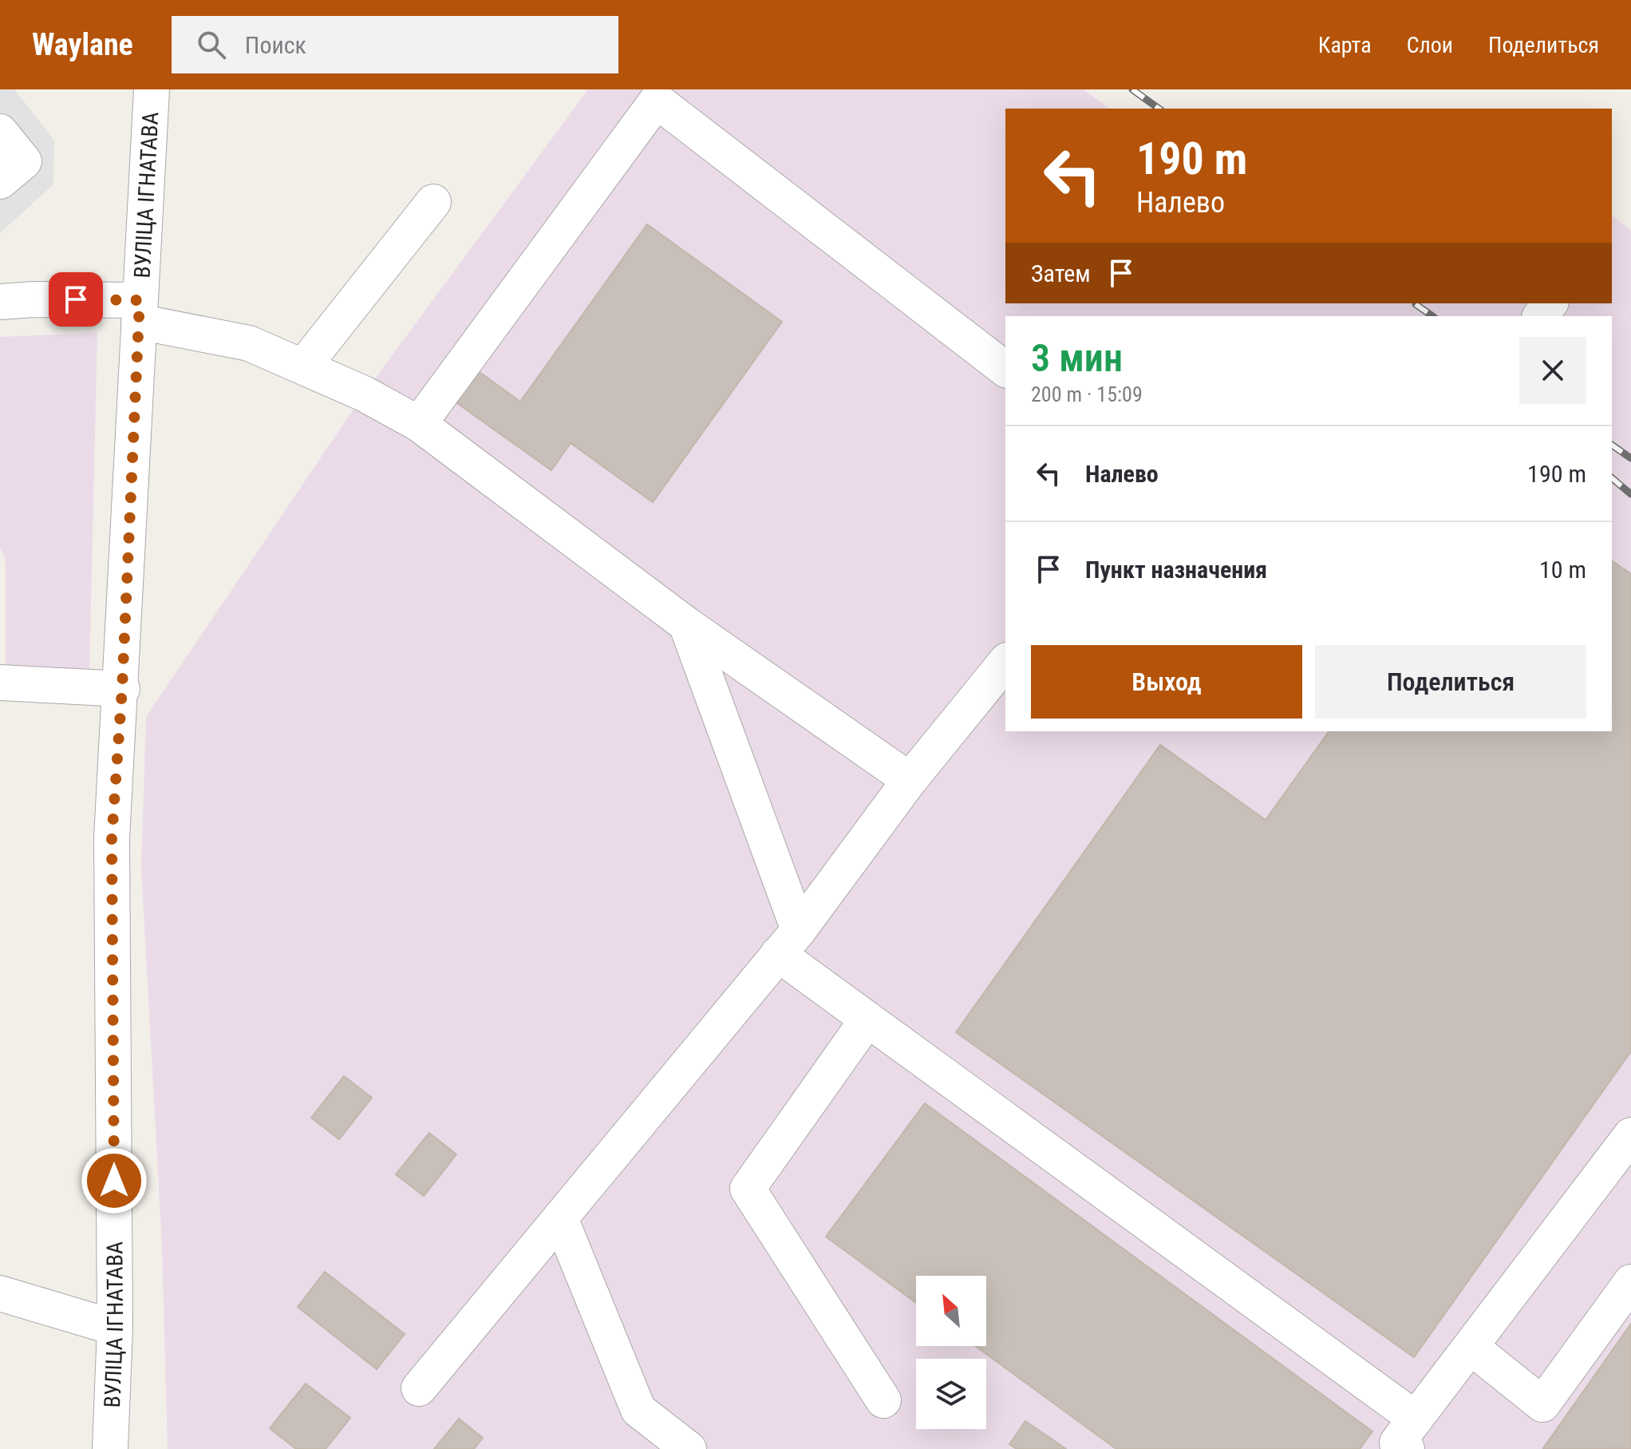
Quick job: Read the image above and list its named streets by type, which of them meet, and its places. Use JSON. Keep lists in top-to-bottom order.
{
  "streets": {
    "street": ["ВУЛІЦА ІГНАТАВА"]
  },
  "north": "top left",
  "page": {
    "header": "Waylane",
    "search": "Поиск",
    "nav": ["Карта", "Слои", "Поделиться"],
    "turn": ["190 m", "Налево"],
    "then": "Затем",
    "heading": ["3 мин", "200 m · 15:09"],
    "list": [
      {
        "name": "Налево",
        "value": "190 m"
      },
      {
        "name": "Пункт назначения",
        "value": "10 m"
      }
    ],
    "buttons": ["Выход", "Поделиться"]
  }
}
